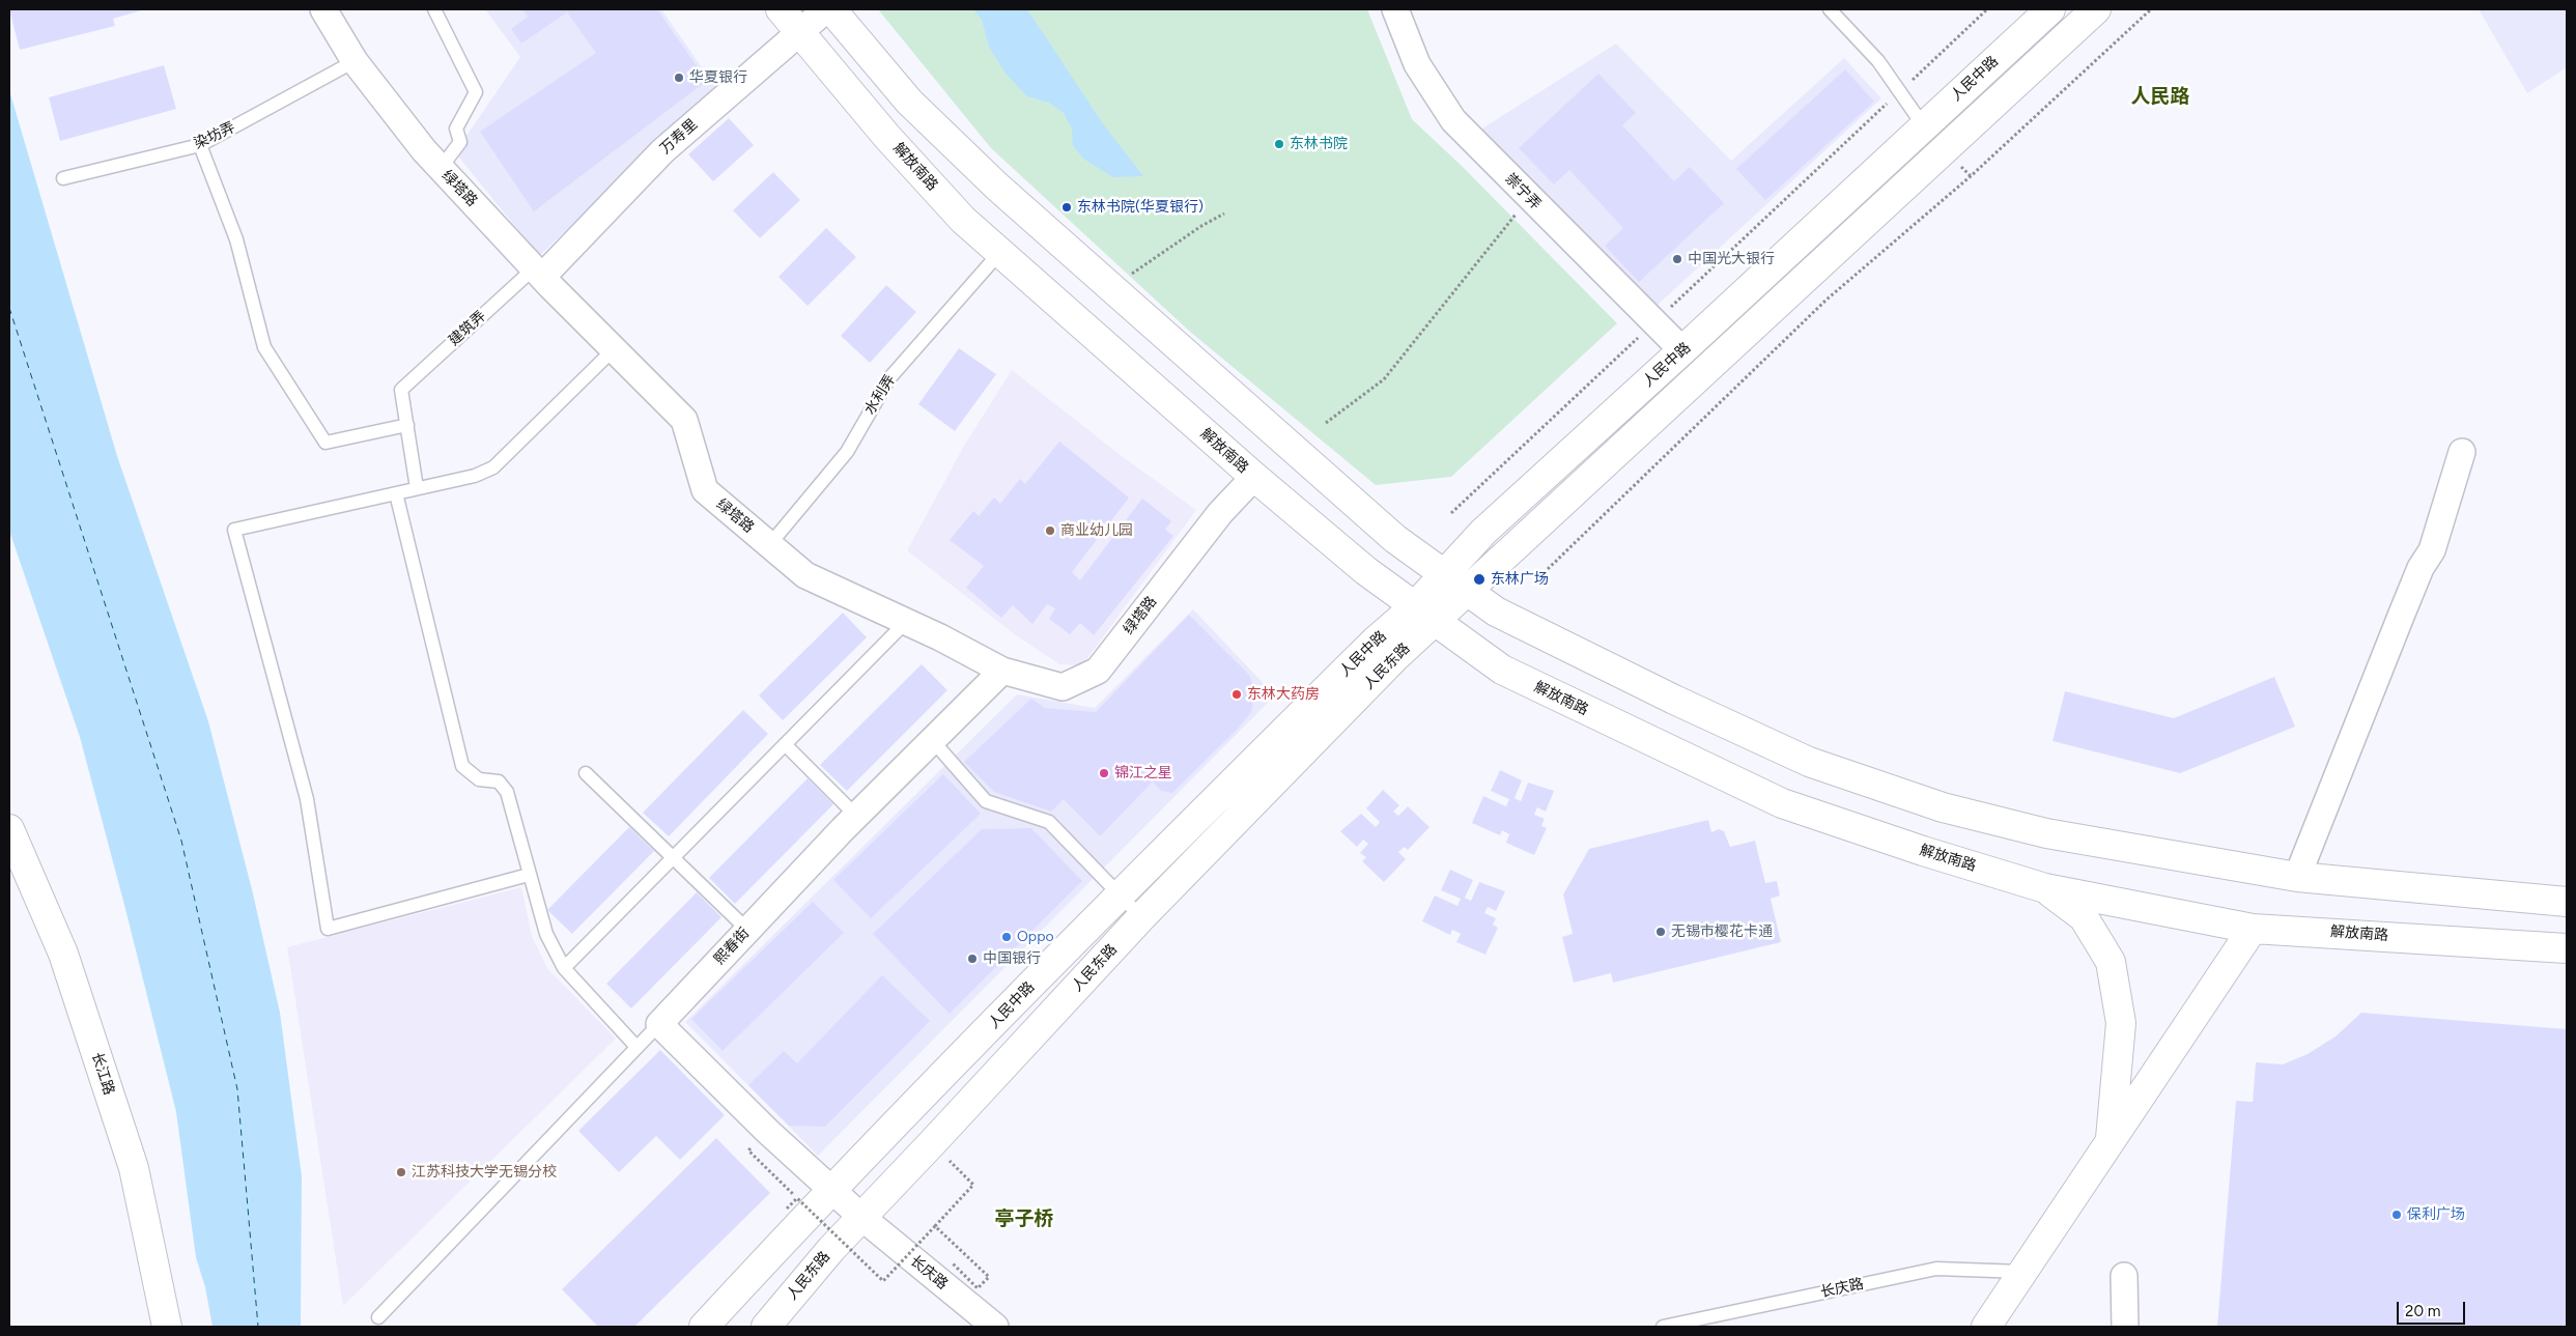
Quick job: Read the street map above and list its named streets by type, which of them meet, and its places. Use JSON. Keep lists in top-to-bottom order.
{
  "streets": {
    "main road": [
      "人民中路",
      "解放南路",
      "人民东路",
      "长江路"
    ],
    "street": [
      "万寿里",
      "绿塔路",
      "崇宁弄",
      "熙春街",
      "长庆路"
    ],
    "lane": ["染坊弄", "建筑弄", "水利弄"]
  },
  "crossings": [
    ["人民中路", "解放南路"],
    ["人民中路", "崇宁弄"],
    ["人民中路", "人民东路"],
    ["染坊弄", "绿塔路"],
    ["万寿里", "解放南路"],
    ["万寿里", "绿塔路"],
    ["万寿里", "建筑弄"],
    ["解放南路", "绿塔路"],
    ["解放南路", "水利弄"],
    ["解放南路", "人民东路"],
    ["绿塔路", "建筑弄"],
    ["绿塔路", "水利弄"],
    ["绿塔路", "熙春街"],
    ["人民东路", "长庆路"]
  ],
  "districts": ["人民路", "亭子桥"],
  "places": [
    "华夏银行",
    "东林书院",
    "东林书院(华夏银行)",
    "中国光大银行",
    "商业幼儿园",
    "东林广场",
    "东林大药房",
    "锦江之星",
    "无锡市樱花卡通",
    "Oppo",
    "中国银行",
    "江苏科技大学无锡分校",
    "保利广场"
  ],
  "scale_bar": "20 m"
}
